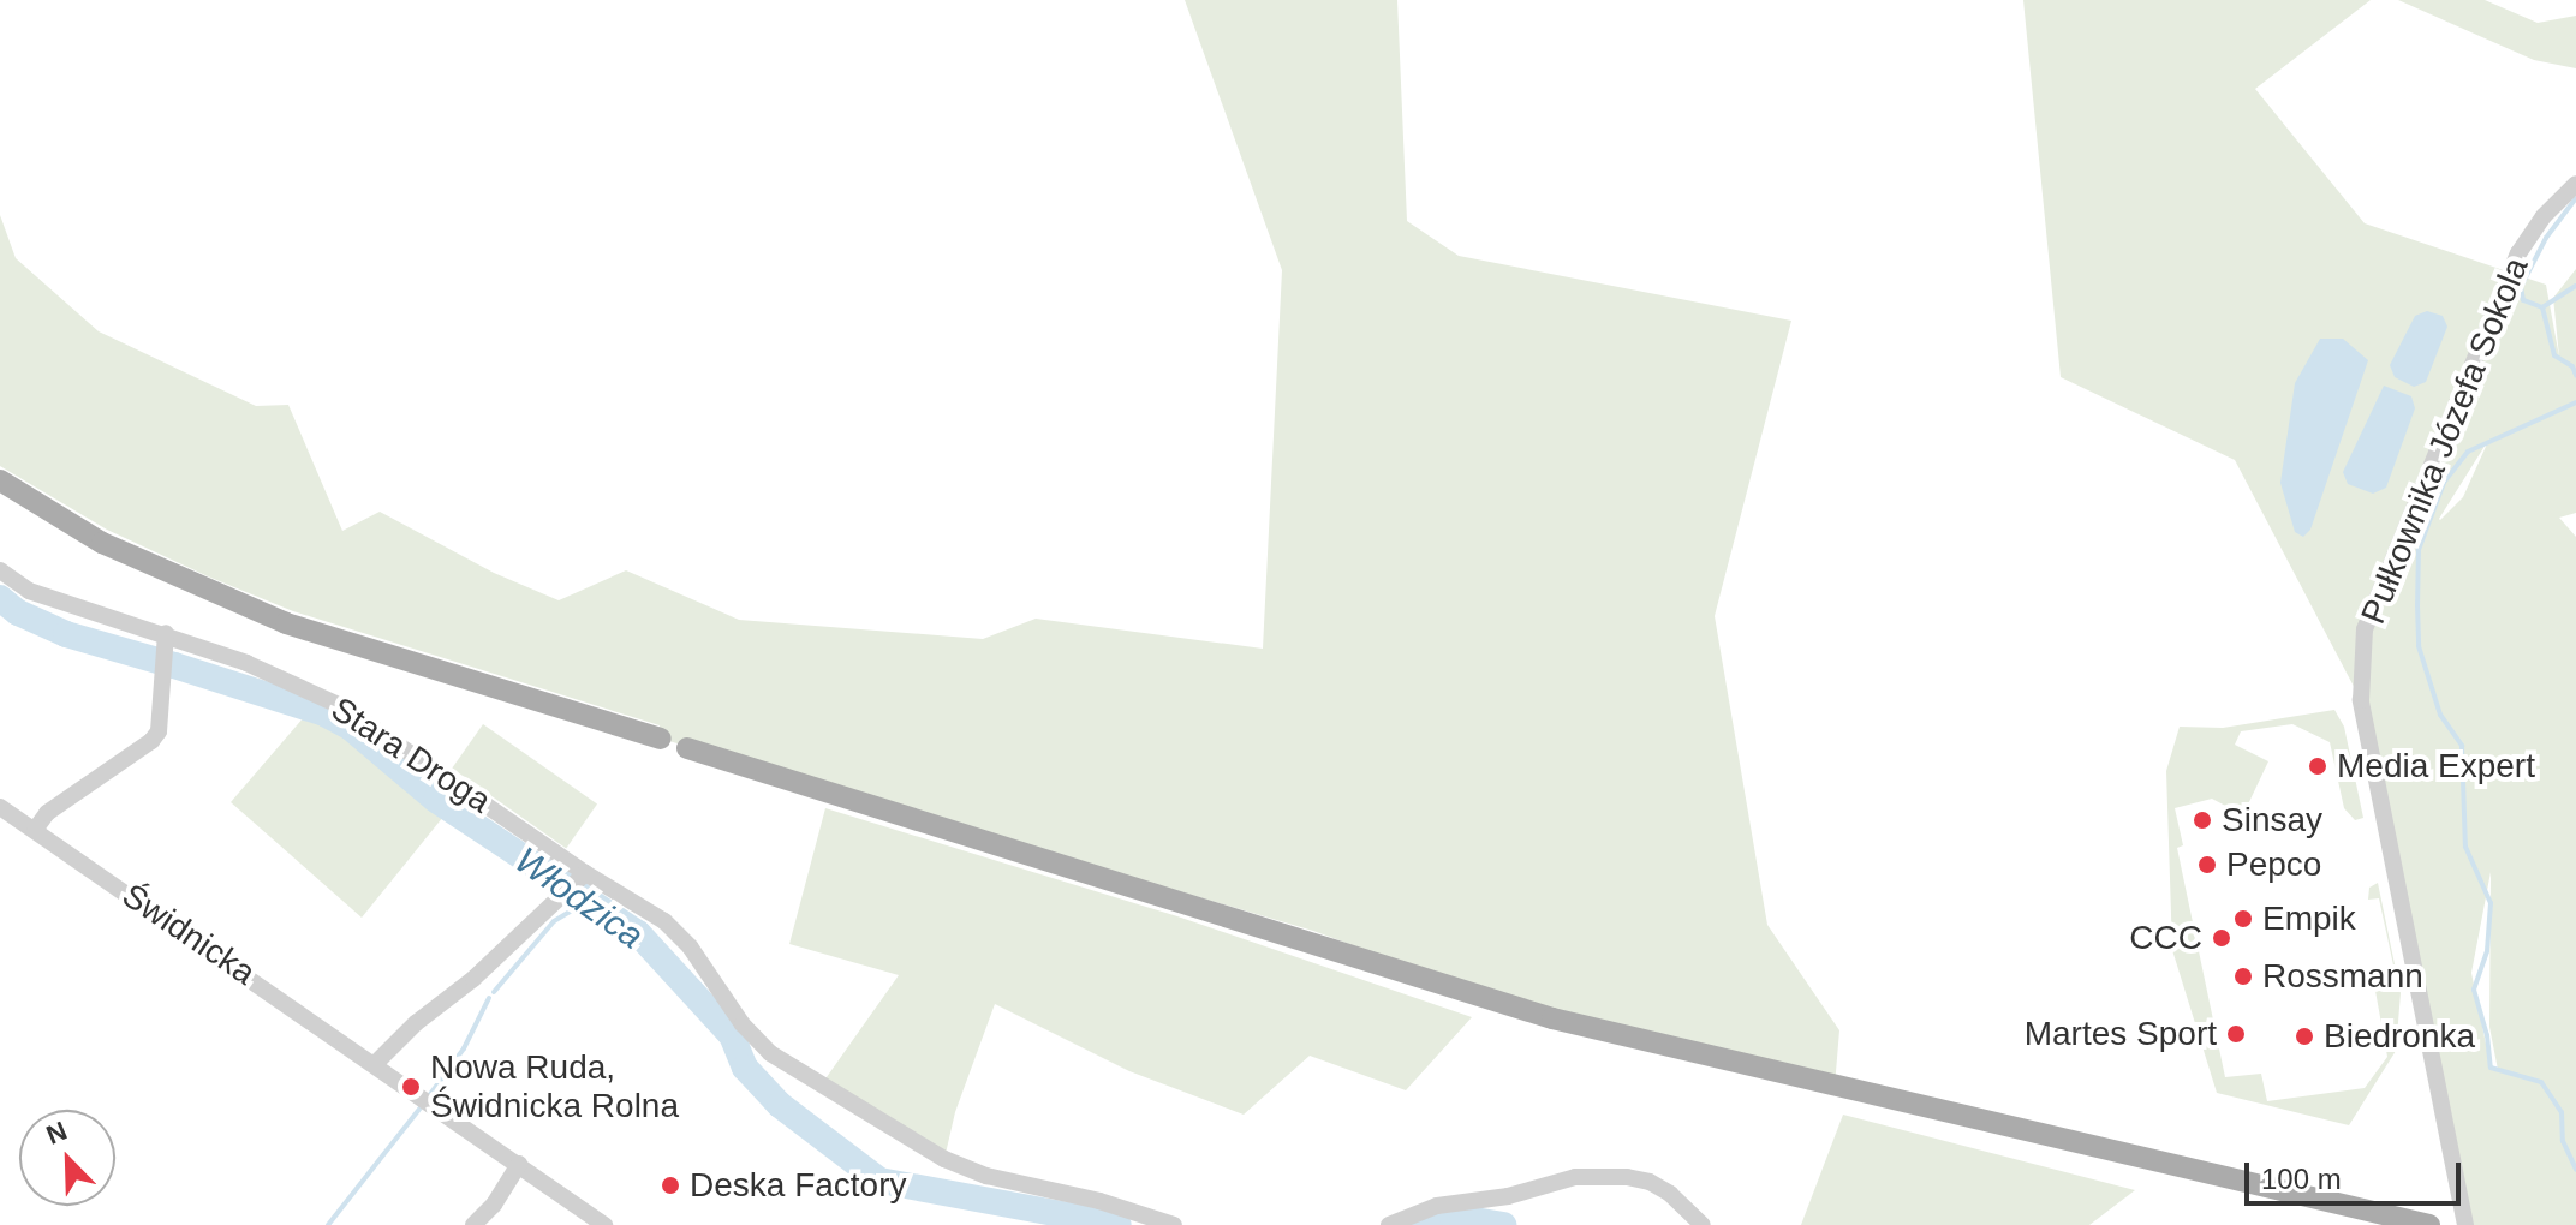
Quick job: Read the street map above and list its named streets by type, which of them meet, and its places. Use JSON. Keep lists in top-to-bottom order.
{
  "streets": {
    "street": ["Pułkownika Józefa Sokola", "Stara Droga", "Świdnicka"]
  },
  "water": ["Włodzica"],
  "places": [
    "Media Expert",
    "Sinsay",
    "Pepco",
    "Empik",
    "CCC",
    "Rossmann",
    "Martes Sport",
    "Biedronka",
    "Nowa Ruda, Świdnicka Rolna",
    "Deska Factory"
  ],
  "scale_bar": "100 m",
  "north": "top left"
}
